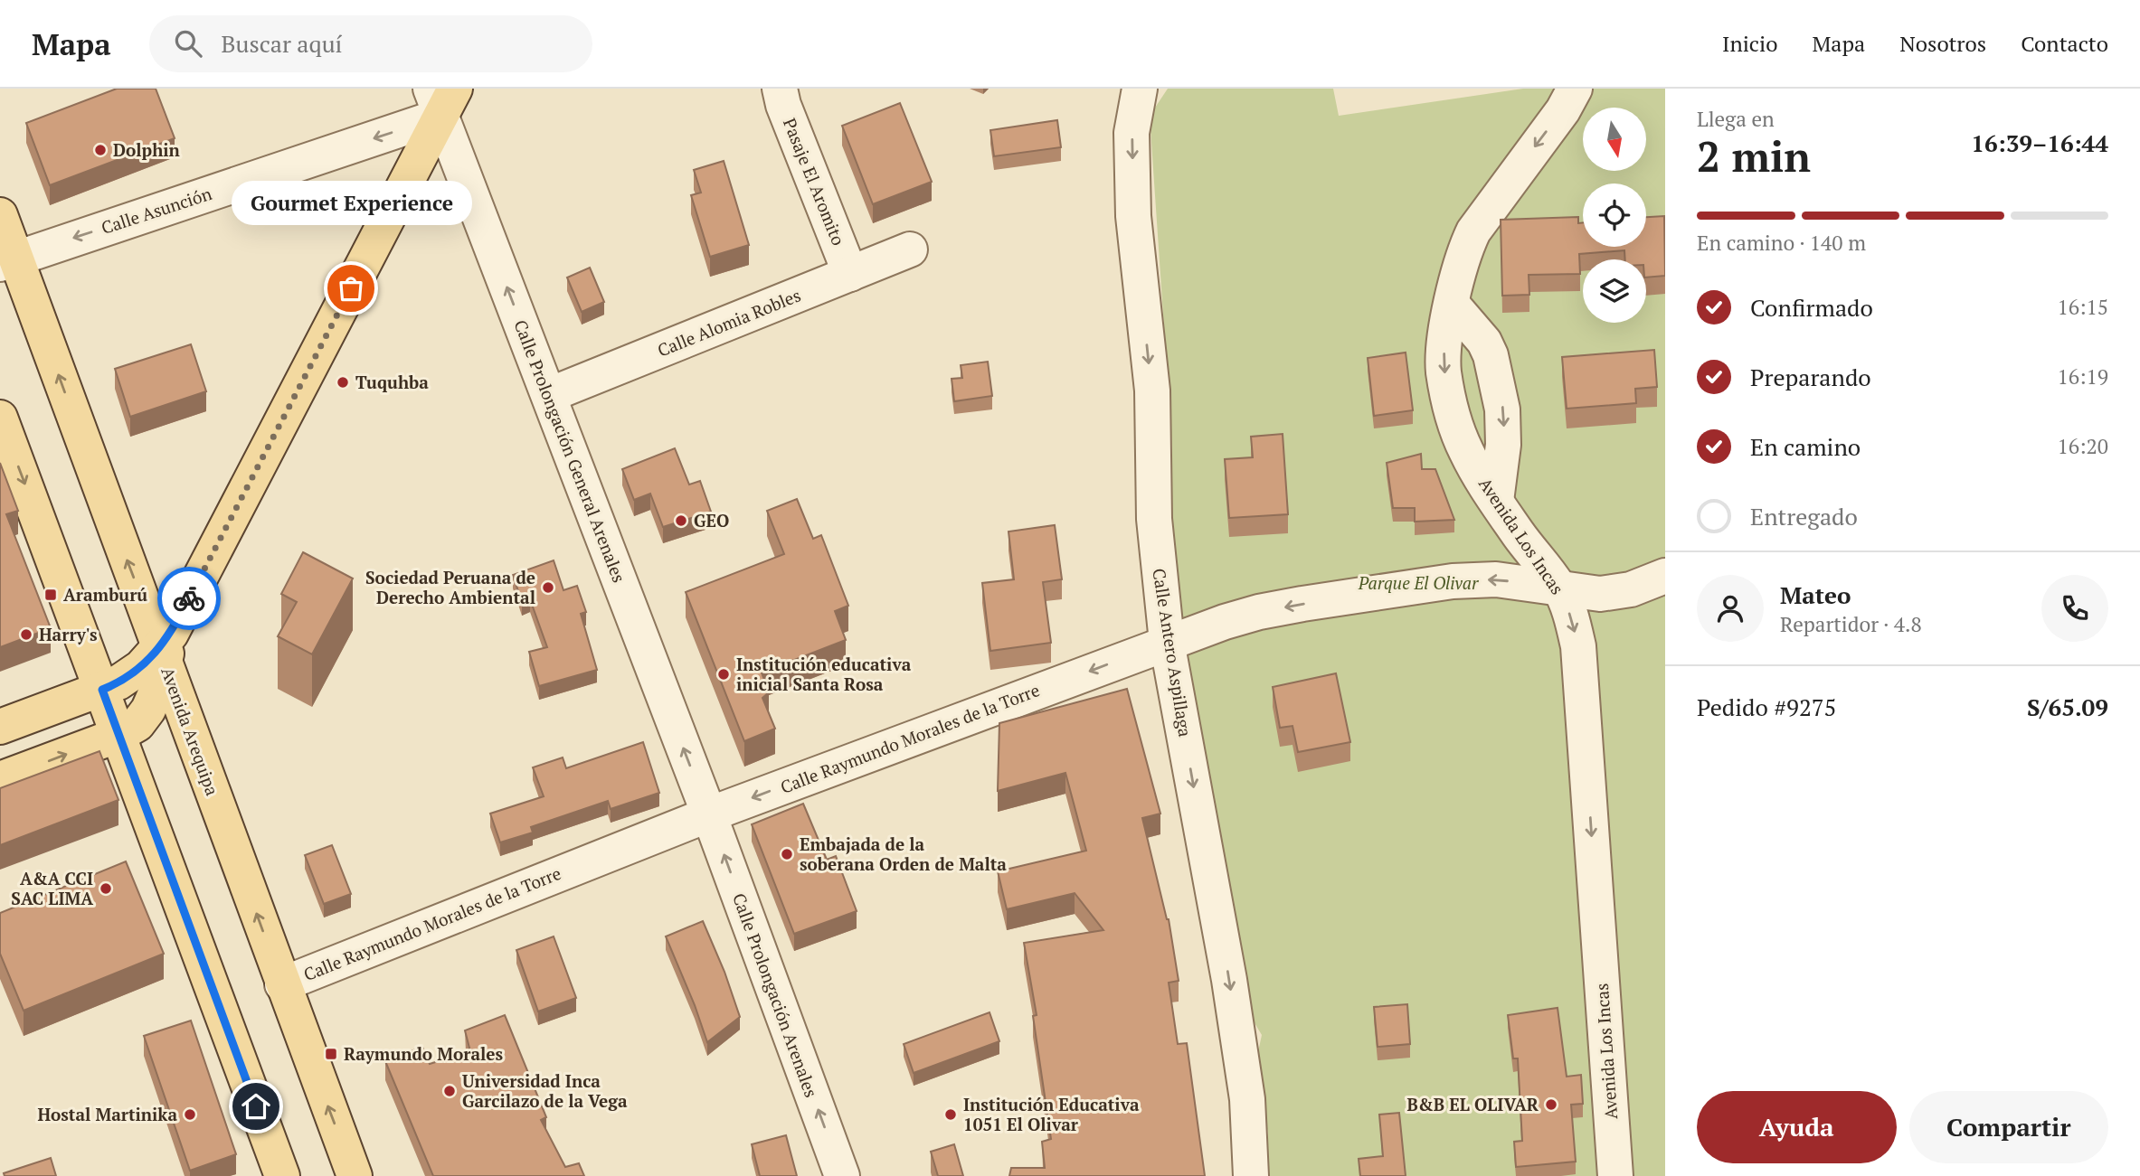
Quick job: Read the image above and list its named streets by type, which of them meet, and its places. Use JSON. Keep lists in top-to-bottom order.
{
  "streets": {
    "main road": ["Avenida Arequipa"],
    "street": [
      "Pasaje El Aromito",
      "Calle Asunción",
      "Calle Alomia Robles",
      "Calle Prolongación General Arenales",
      "Avenida Los Incas",
      "Calle Antero Aspillaga",
      "Calle Raymundo Morales de la Torre",
      "Calle Prolongación Arenales"
    ]
  },
  "crossings": [
    ["Pasaje El Aromito", "Calle Alomia Robles"],
    ["Calle Asunción", "Calle Prolongación General Arenales"],
    ["Calle Asunción", "Avenida Arequipa"],
    ["Calle Alomia Robles", "Calle Prolongación General Arenales"],
    ["Calle Prolongación General Arenales", "Calle Raymundo Morales de la Torre"],
    ["Calle Prolongación General Arenales", "Calle Prolongación Arenales"],
    ["Avenida Los Incas", "Calle Raymundo Morales de la Torre"],
    ["Calle Antero Aspillaga", "Calle Raymundo Morales de la Torre"],
    ["Avenida Arequipa", "Calle Raymundo Morales de la Torre"],
    ["Calle Raymundo Morales de la Torre", "Calle Prolongación Arenales"]
  ],
  "one_way": [
    "Calle Asunción",
    "Calle Prolongación General Arenales",
    "Avenida Los Incas",
    "Calle Antero Aspillaga",
    "Calle Raymundo Morales de la Torre",
    "Calle Prolongación Arenales"
  ],
  "parks": ["Parque El Olivar"],
  "places": {
    "other": [
      "Dolphin",
      "Gourmet Experience",
      "Tuquhba",
      "GEO",
      "Sociedad Peruana de Derecho Ambiental",
      "Harry's",
      "Institución educativa inicial Santa Rosa",
      "Embajada de la soberana Orden de Malta",
      "A&A CCI SAC LIMA",
      "Universidad Inca Garcilazo de la Vega",
      "B&B EL OLIVAR",
      "Hostal Martinika",
      "Institución Educativa 1051 El Olivar"
    ],
    "transit": ["Aramburú", "Raymundo Morales"]
  },
  "north": "bottom",
  "page": {
    "header": "Mapa",
    "search": "Buscar aquí",
    "nav": [
      "Inicio",
      "Mapa",
      "Nosotros",
      "Contacto"
    ],
    "heading": ["2 min", "Llega en", "16:39–16:44"],
    "panel": [
      "Mateo",
      "Repartidor · 4.8",
      "Pedido #9275",
      "S/65.09"
    ],
    "bubble": "Gourmet Experience",
    "bar": "En camino · 140 m",
    "list": [
      ["Confirmado", "16:15"],
      ["Preparando", "16:19"],
      ["En camino", "16:20"],
      "Entregado"
    ],
    "buttons": ["Ayuda", "Compartir"]
  }
}
